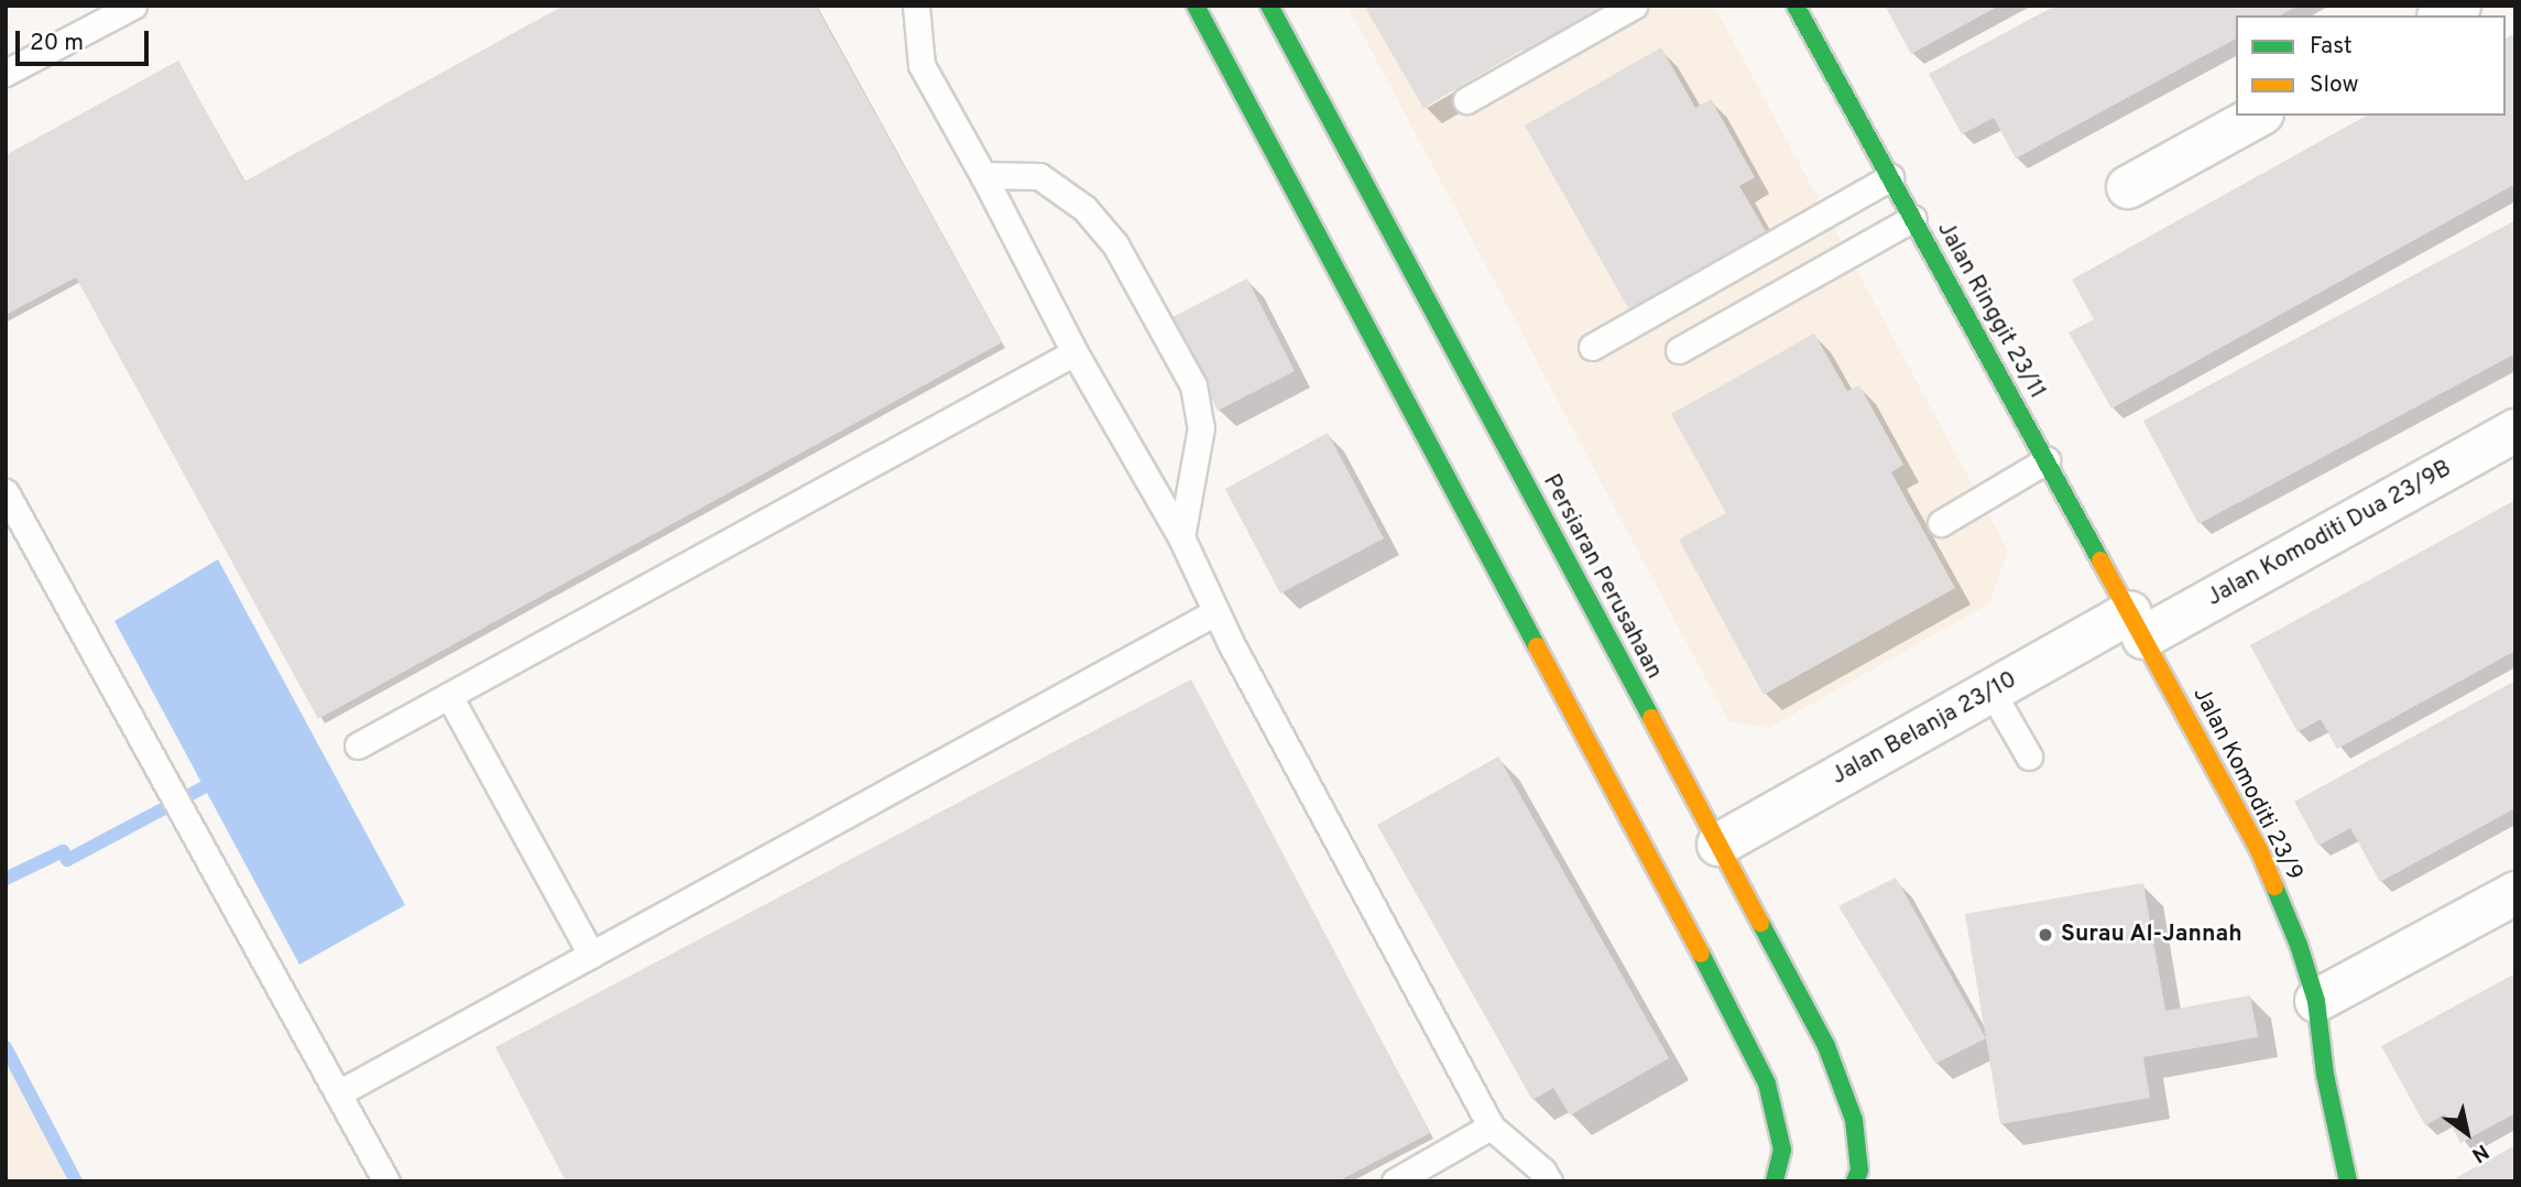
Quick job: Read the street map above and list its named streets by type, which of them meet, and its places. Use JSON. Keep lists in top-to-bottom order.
{
  "streets": {
    "main road": ["Jalan Ringgit 23/11", "Persiaran Perusahaan", "Jalan Komoditi 23/9"],
    "street": ["Jalan Komoditi Dua 23/9B", "Jalan Belanja 23/10"]
  },
  "crossings": [
    ["Jalan Ringgit 23/11", "Jalan Komoditi Dua 23/9B"],
    ["Jalan Ringgit 23/11", "Jalan Belanja 23/10"],
    ["Jalan Ringgit 23/11", "Jalan Komoditi 23/9"],
    ["Jalan Komoditi Dua 23/9B", "Jalan Belanja 23/10"],
    ["Jalan Komoditi Dua 23/9B", "Jalan Komoditi 23/9"],
    ["Persiaran Perusahaan", "Jalan Belanja 23/10"],
    ["Jalan Belanja 23/10", "Jalan Komoditi 23/9"]
  ],
  "places": ["Surau Al-Jannah"],
  "legend": ["Fast", "Slow"],
  "scale_bar": "20 m",
  "north": "bottom right"
}
